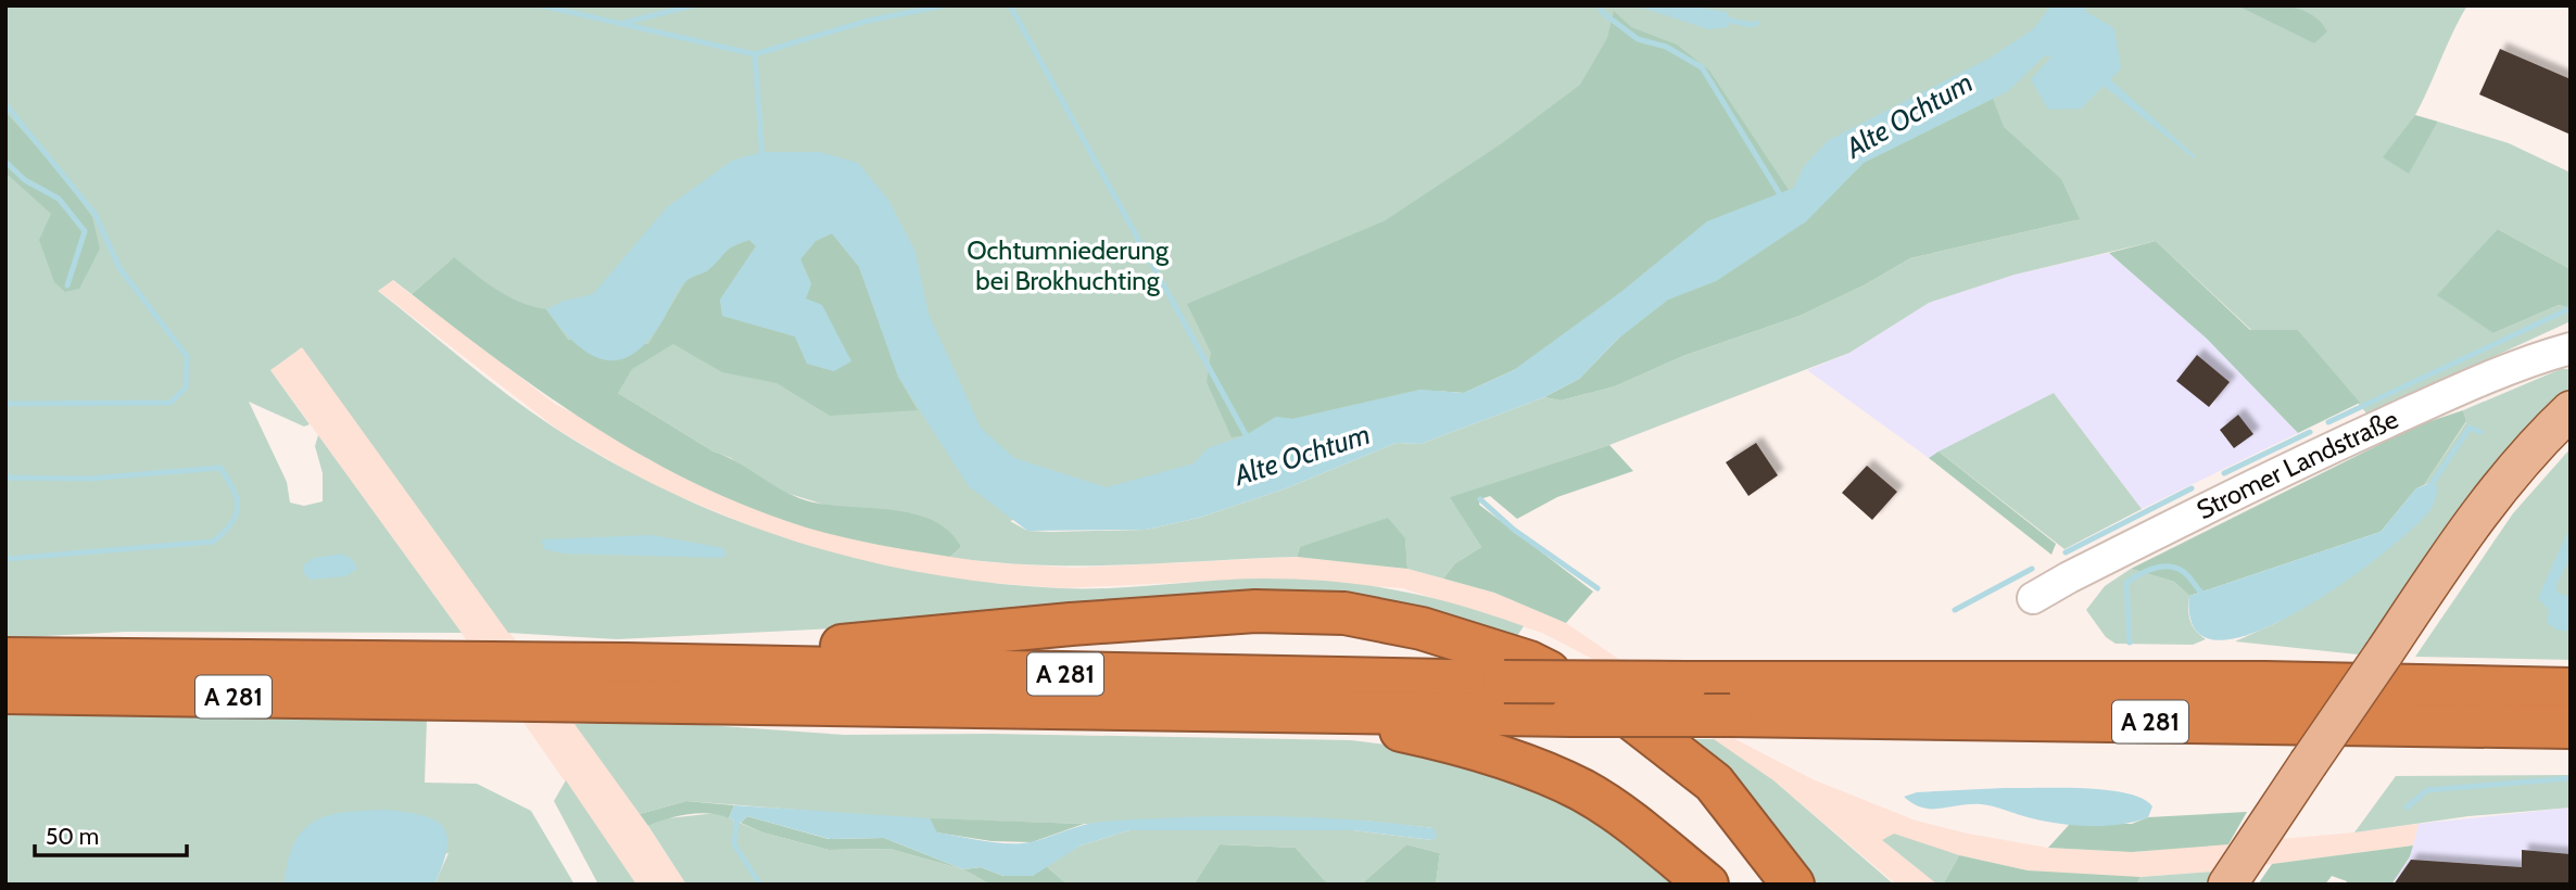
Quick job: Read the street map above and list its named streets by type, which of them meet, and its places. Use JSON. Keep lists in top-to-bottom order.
{
  "streets": {
    "highway": ["A 281"],
    "street": ["Stromer Landstraße"]
  },
  "water": ["Alte Ochtum"],
  "parks": ["Ochtumniederung bei Brokhuchting"],
  "scale_bar": "50 m"
}
